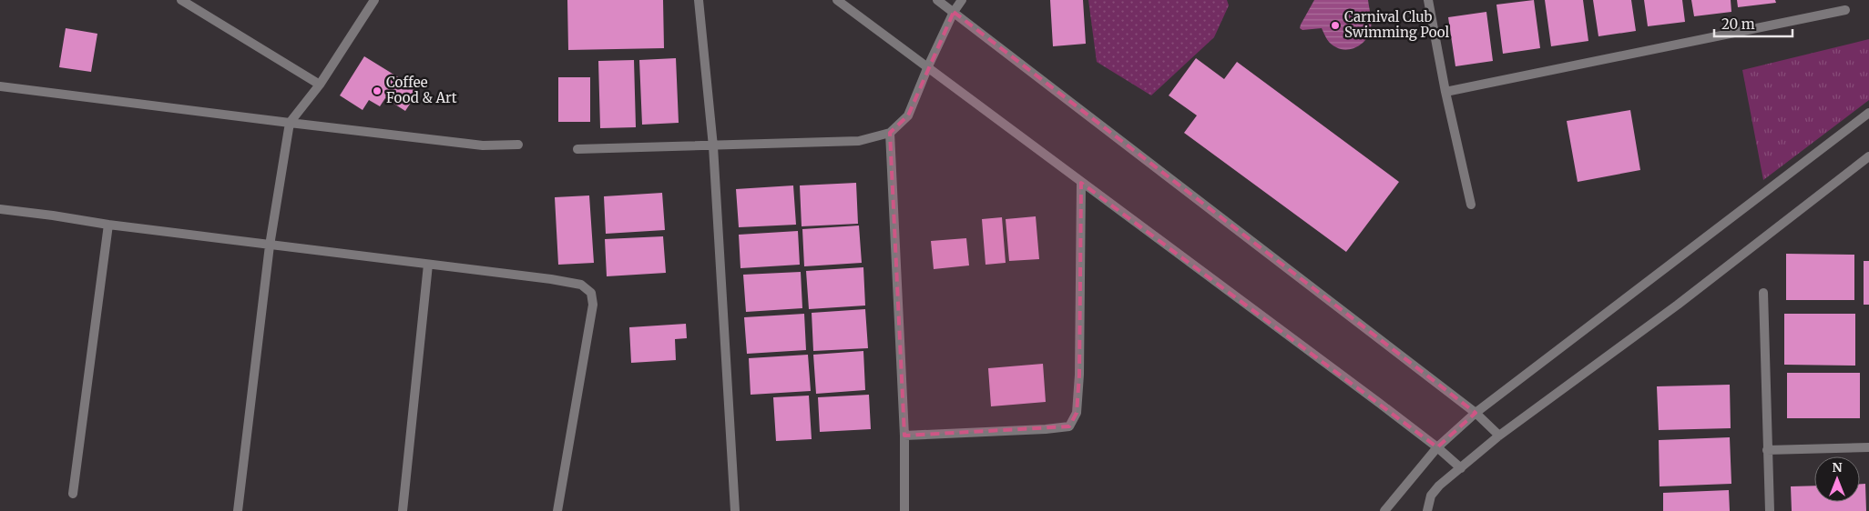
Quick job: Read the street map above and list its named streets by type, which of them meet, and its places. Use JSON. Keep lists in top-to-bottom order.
{
  "places": ["Carnival Club Swimming Pool", "Coffee Food & Art"],
  "scale_bar": "20 m",
  "north": "top"
}
